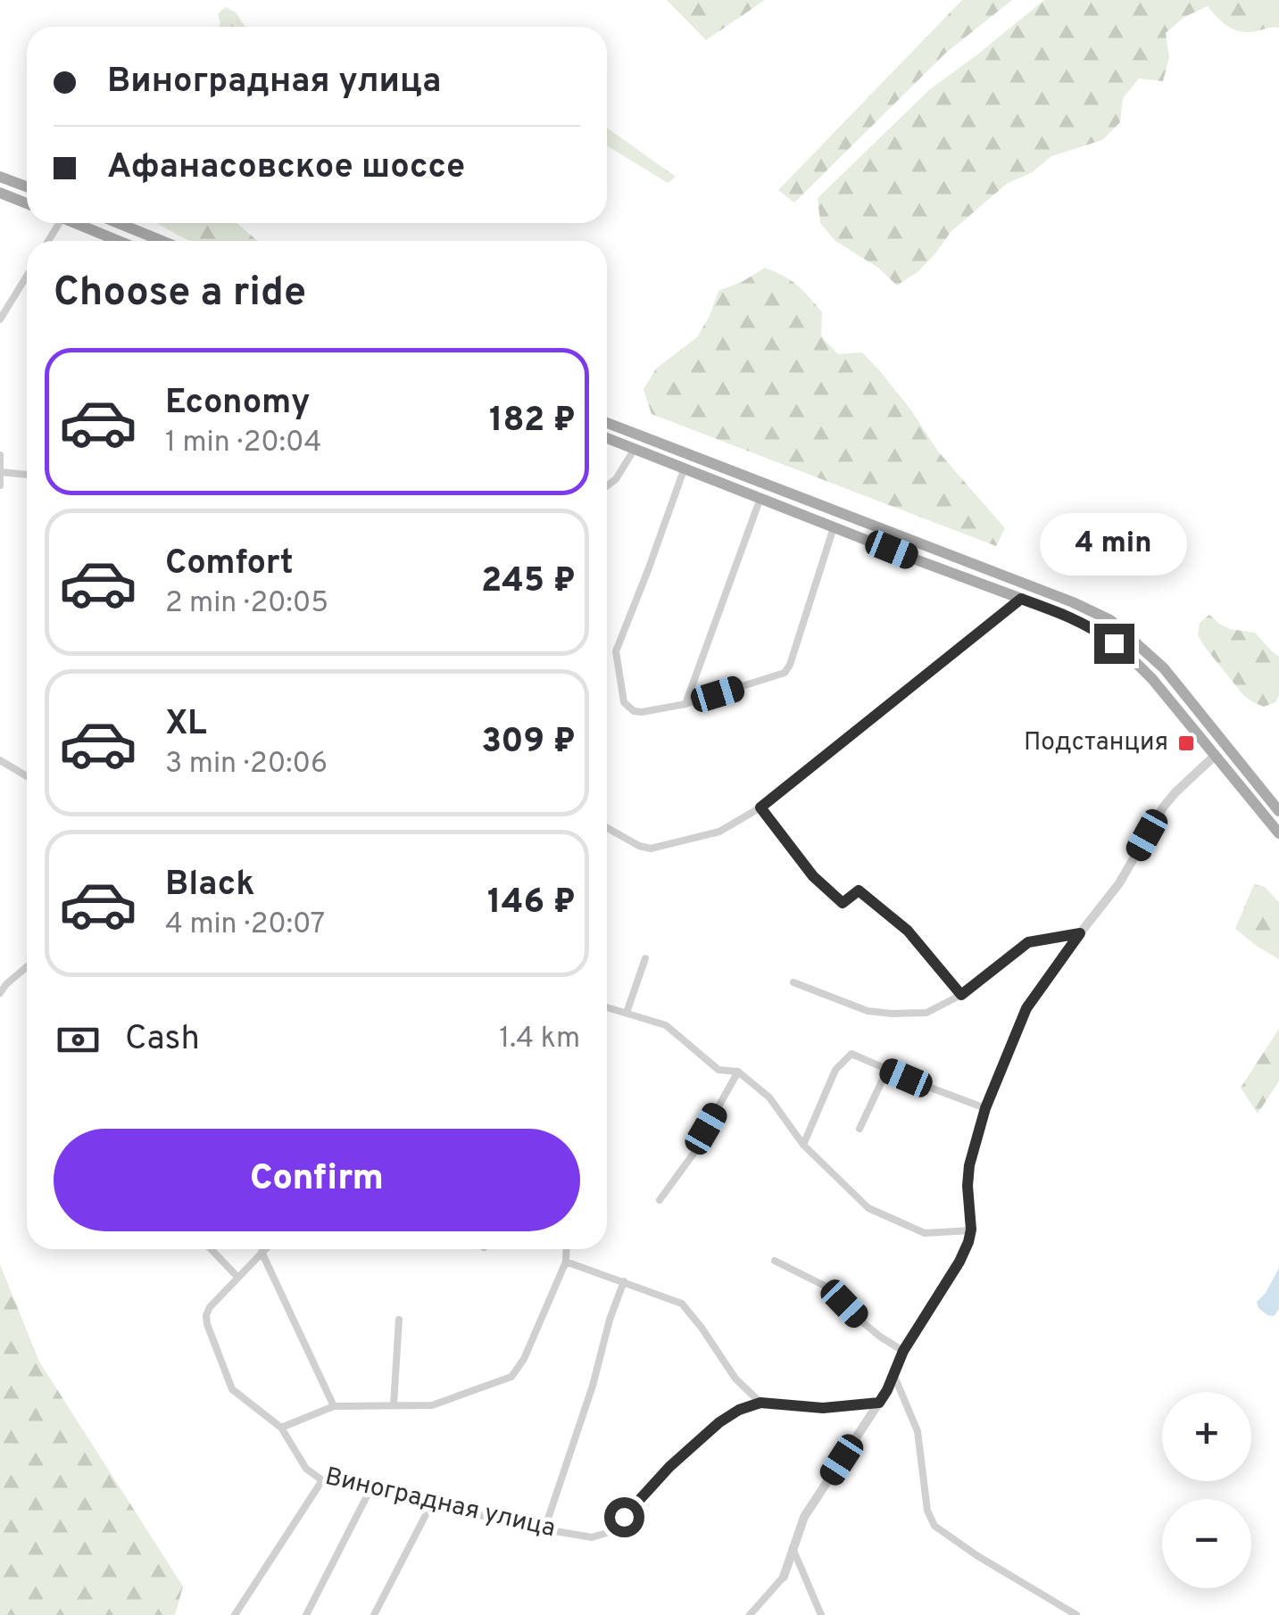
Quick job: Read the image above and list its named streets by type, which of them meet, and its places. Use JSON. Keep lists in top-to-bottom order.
{
  "streets": {
    "street": ["Виноградная улица"]
  },
  "places": {
    "transit": ["Подстанция"]
  },
  "page": {
    "banner": ["Виноградная улица", "Афанасовское шоссе"],
    "heading": "Choose a ride",
    "list": [
      {
        "name": "Economy",
        "note": "1 min · 20:04",
        "value": "182 ₽"
      },
      {
        "name": "Comfort",
        "note": "2 min · 20:05",
        "value": "245 ₽"
      },
      {
        "name": "XL",
        "note": "3 min · 20:06",
        "value": "309 ₽"
      },
      {
        "name": "Black",
        "note": "4 min · 20:07",
        "value": "146 ₽"
      }
    ],
    "bubble": "4 min",
    "pay": ["Cash", "1.4 km"],
    "buttons": "Confirm",
    "map_buttons": ["+", "−"]
  }
}
